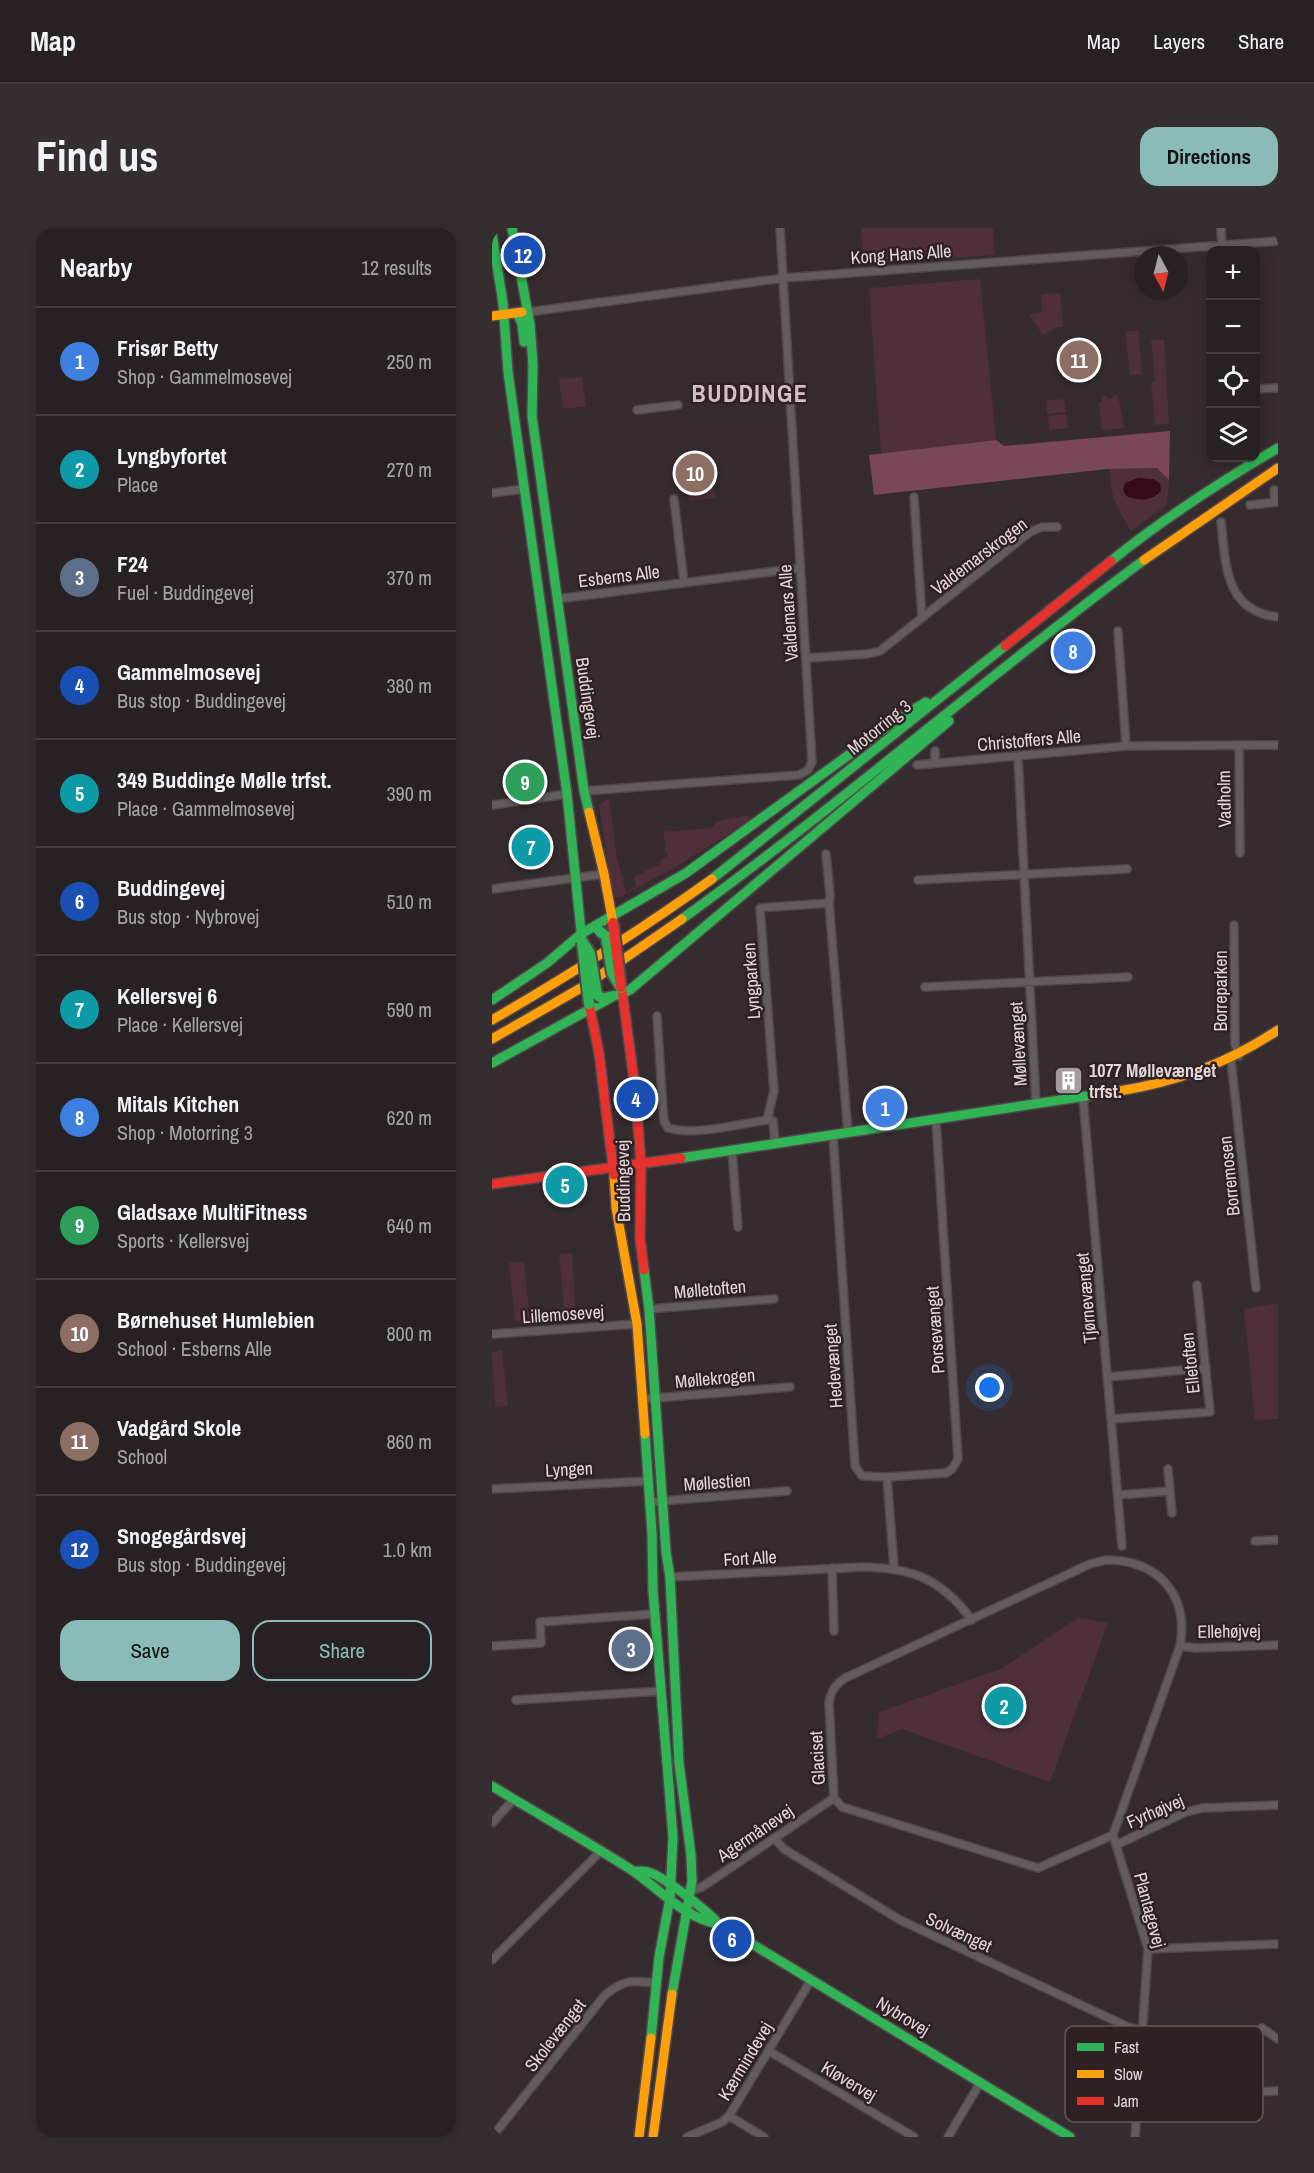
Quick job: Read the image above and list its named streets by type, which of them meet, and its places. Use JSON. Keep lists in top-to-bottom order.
{
  "streets": {
    "main road": ["Buddingevej", "Motorring 3", "Nybrovej"],
    "street": [
      "Kong Hans Alle",
      "Valdemarskrogen",
      "Esberns Alle",
      "Valdemars Alle",
      "Christoffers Alle",
      "Vadholm",
      "Lyngparken",
      "Borreparken",
      "Møllevænget",
      "Borremosen",
      "Mølletoften",
      "Tjørnevænget",
      "Lillemosevej",
      "Porsevænget",
      "Elletoften",
      "Hedevænget",
      "Møllekrogen",
      "Lyngen",
      "Møllestien",
      "Fort Alle",
      "Ellehøjvej",
      "Glaciset",
      "Fyrhøjvej",
      "Agermånevej",
      "Plantagevej",
      "Solvænget",
      "Skolevænget",
      "Kærmindevej",
      "Kløvervej"
    ]
  },
  "crossings": [
    ["Kong Hans Alle", "Valdemars Alle"],
    ["Kong Hans Alle", "Buddingevej"],
    ["Valdemarskrogen", "Valdemars Alle"],
    ["Esberns Alle", "Valdemars Alle"],
    ["Esberns Alle", "Buddingevej"],
    ["Valdemars Alle", "Buddingevej"],
    ["Buddingevej", "Mølletoften"],
    ["Buddingevej", "Lillemosevej"],
    ["Buddingevej", "Møllekrogen"],
    ["Buddingevej", "Lyngen"],
    ["Buddingevej", "Møllestien"],
    ["Buddingevej", "Fort Alle"],
    ["Buddingevej", "Agermånevej"],
    ["Buddingevej", "Nybrovej"],
    ["Buddingevej", "Skolevænget"],
    ["Christoffers Alle", "Vadholm"],
    ["Christoffers Alle", "Møllevænget"],
    ["Borreparken", "Borremosen"],
    ["Tjørnevænget", "Elletoften"],
    ["Porsevænget", "Hedevænget"],
    ["Fort Alle", "Glaciset"],
    ["Ellehøjvej", "Glaciset"],
    ["Glaciset", "Agermånevej"],
    ["Glaciset", "Plantagevej"],
    ["Fyrhøjvej", "Plantagevej"],
    ["Agermånevej", "Solvænget"],
    ["Agermånevej", "Nybrovej"],
    ["Nybrovej", "Kærmindevej"],
    ["Kærmindevej", "Kløvervej"]
  ],
  "districts": ["BUDDINGE"],
  "places": {
    "building": ["1077 Møllevænget trfst."]
  },
  "legend": ["Fast", "Slow", "Jam"],
  "north": "bottom",
  "page": {
    "header": "Map",
    "nav": ["Map", "Layers", "Share"],
    "buttons": [
      "Directions",
      ["Save", "Share"]
    ],
    "title": "Find us",
    "heading": ["Nearby", "12 results"],
    "pins": [
      "12",
      "11",
      "10",
      "8",
      "9",
      "7",
      "4",
      "1",
      "5",
      "3",
      "2",
      "6"
    ],
    "map_buttons": ["+", "−"],
    "list": [
      {
        "mark": "1",
        "name": "Frisør Betty",
        "note": "Shop · Gammelmosevej",
        "value": "250 m"
      },
      {
        "mark": "2",
        "name": "Lyngbyfortet",
        "note": "Place",
        "value": "270 m"
      },
      {
        "mark": "3",
        "name": "F24",
        "note": "Fuel · Buddingevej",
        "value": "370 m"
      },
      {
        "mark": "4",
        "name": "Gammelmosevej",
        "note": "Bus stop · Buddingevej",
        "value": "380 m"
      },
      {
        "mark": "5",
        "name": "349 Buddinge Mølle trfst.",
        "note": "Place · Gammelmosevej",
        "value": "390 m"
      },
      {
        "mark": "6",
        "name": "Buddingevej",
        "note": "Bus stop · Nybrovej",
        "value": "510 m"
      },
      {
        "mark": "7",
        "name": "Kellersvej 6",
        "note": "Place · Kellersvej",
        "value": "590 m"
      },
      {
        "mark": "8",
        "name": "Mitals Kitchen",
        "note": "Shop · Motorring 3",
        "value": "620 m"
      },
      {
        "mark": "9",
        "name": "Gladsaxe MultiFitness",
        "note": "Sports · Kellersvej",
        "value": "640 m"
      },
      {
        "mark": "10",
        "name": "Børnehuset Humlebien",
        "note": "School · Esberns Alle",
        "value": "800 m"
      },
      {
        "mark": "11",
        "name": "Vadgård Skole",
        "note": "School",
        "value": "860 m"
      },
      {
        "mark": "12",
        "name": "Snogegårdsvej",
        "note": "Bus stop · Buddingevej",
        "value": "1.0 km"
      }
    ]
  }
}
